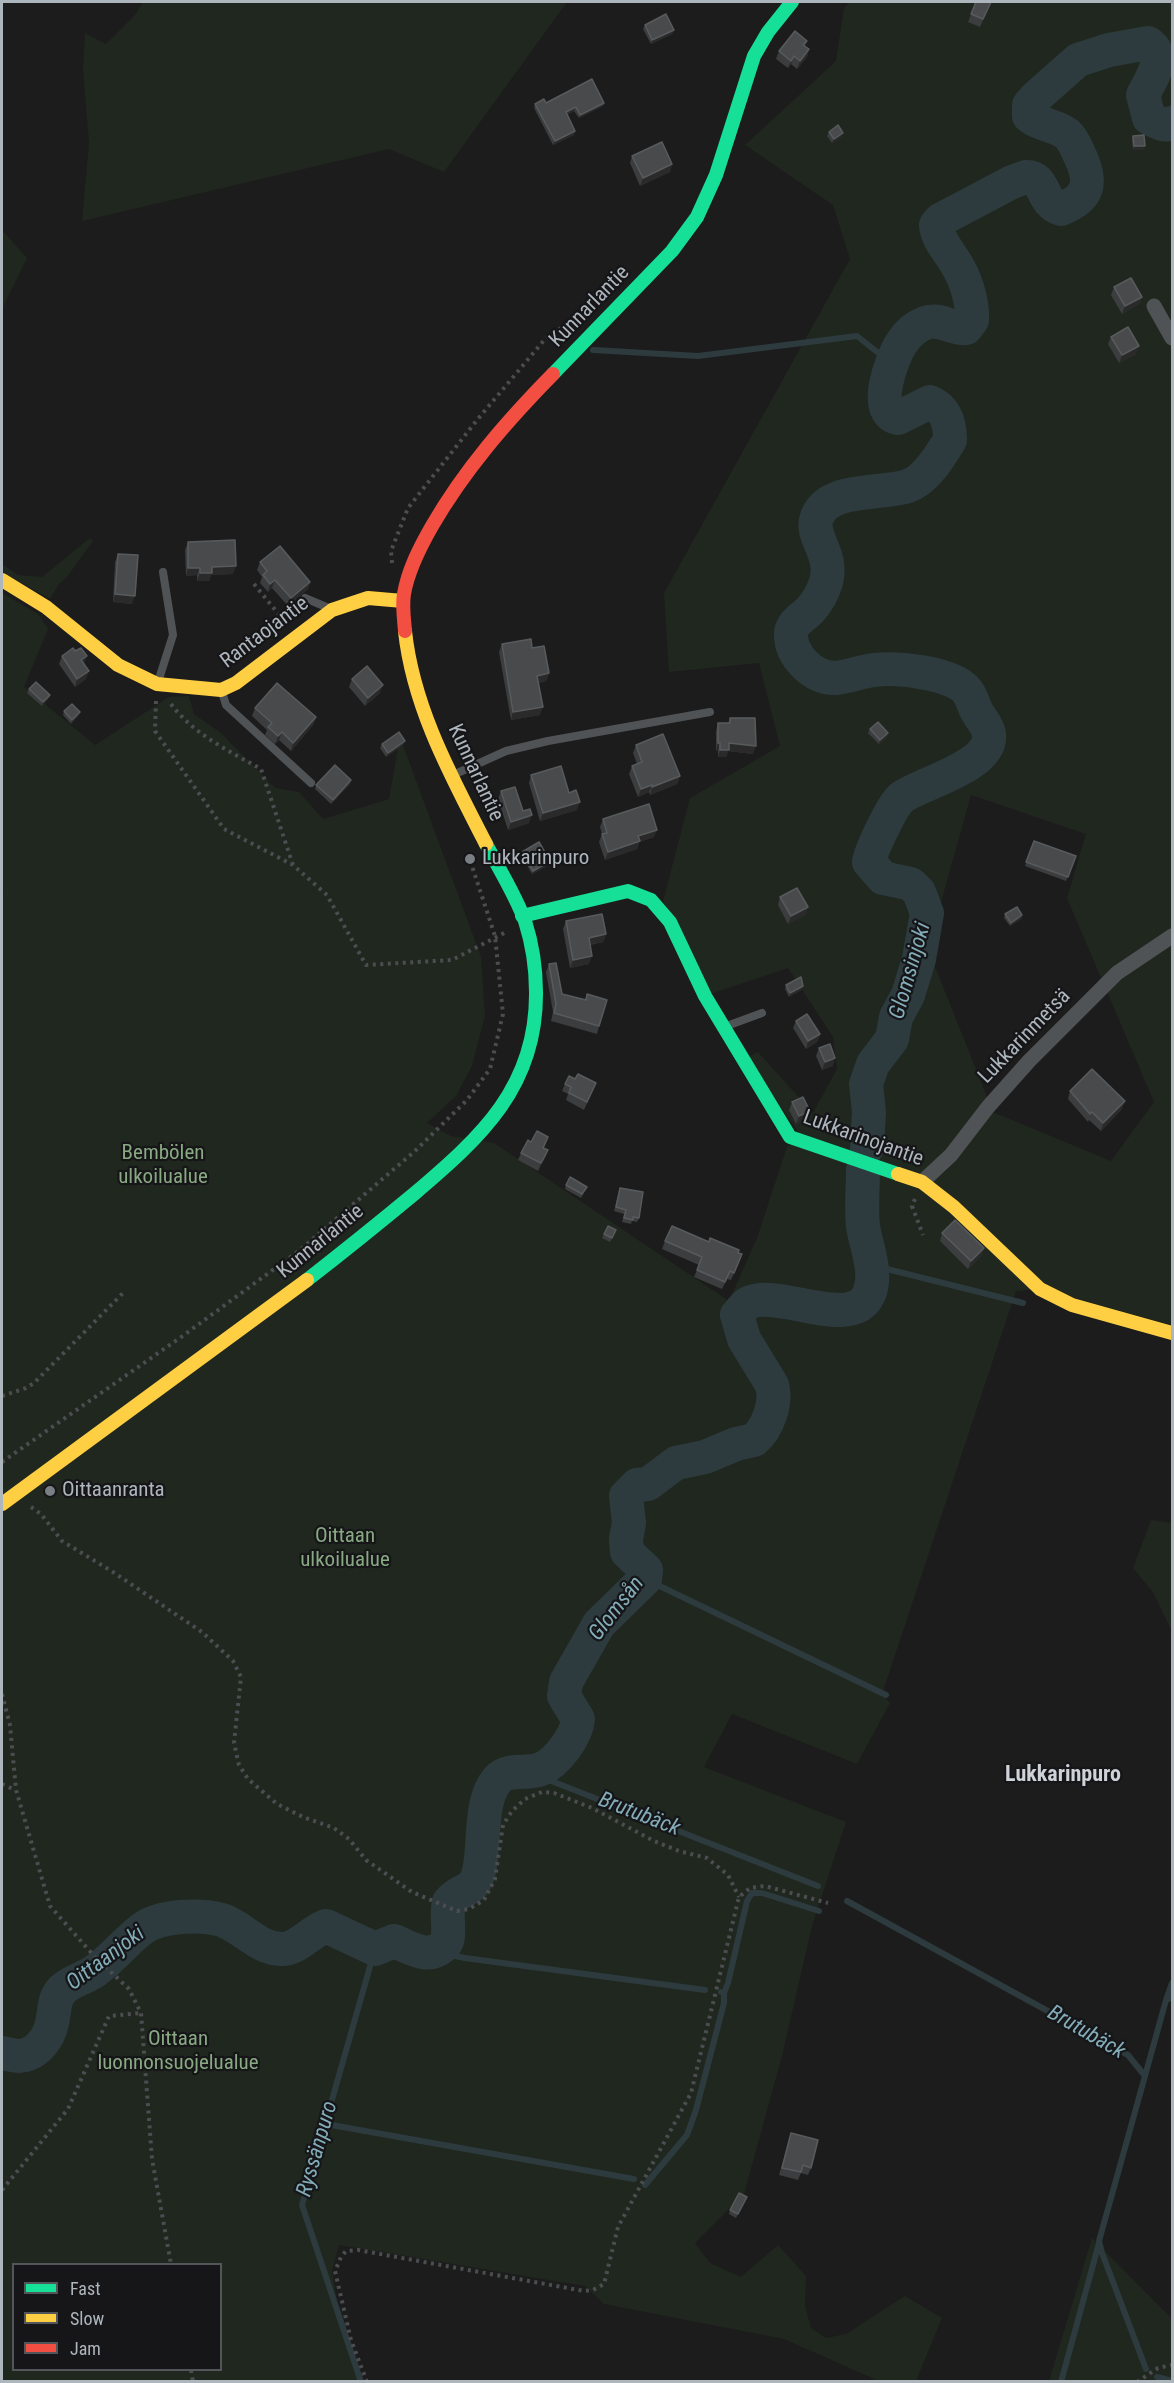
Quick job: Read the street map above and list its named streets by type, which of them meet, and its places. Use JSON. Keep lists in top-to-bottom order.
{
  "streets": {
    "main road": ["Kunnarlantie", "Rantaojantie", "Lukkarinojantie"],
    "street": ["Lukkarinmetsä"]
  },
  "crossings": [
    ["Kunnarlantie", "Rantaojantie"],
    ["Kunnarlantie", "Lukkarinojantie"],
    ["Lukkarinmetsä", "Lukkarinojantie"]
  ],
  "districts": ["Lukkarinpuro"],
  "water": [
    "Glomsinjoki",
    "Glomsån",
    "Brutubäck",
    "Oittaanjoki",
    "Ryssänpuro"
  ],
  "parks": ["Bembölen ulkoilualue", "Oittaan ulkoilualue", "Oittaan luonnonsuojelualue"],
  "places": ["Lukkarinpuro", "Oittaanranta"],
  "legend": ["Fast", "Slow", "Jam"]
}
